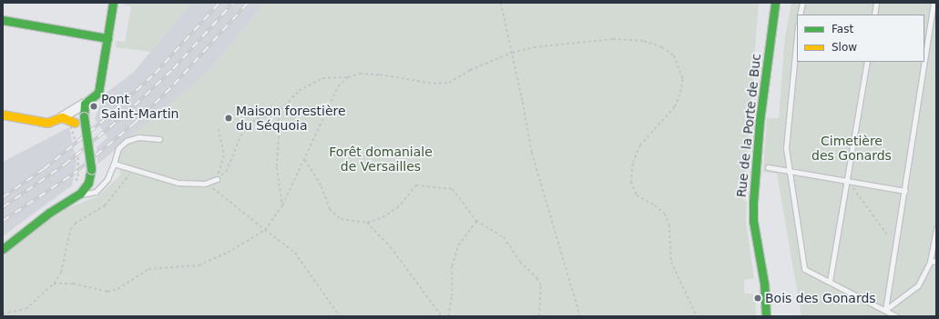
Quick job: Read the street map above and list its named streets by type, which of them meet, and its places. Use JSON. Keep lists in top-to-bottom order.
{
  "streets": {
    "street": ["Rue de la Porte de Buc"]
  },
  "parks": ["Cimetière des Gonards", "Forêt domaniale de Versailles"],
  "places": ["Pont Saint-Martin", "Maison forestière du Séquoia", "Bois des Gonards"],
  "legend": ["Fast", "Slow"]
}
